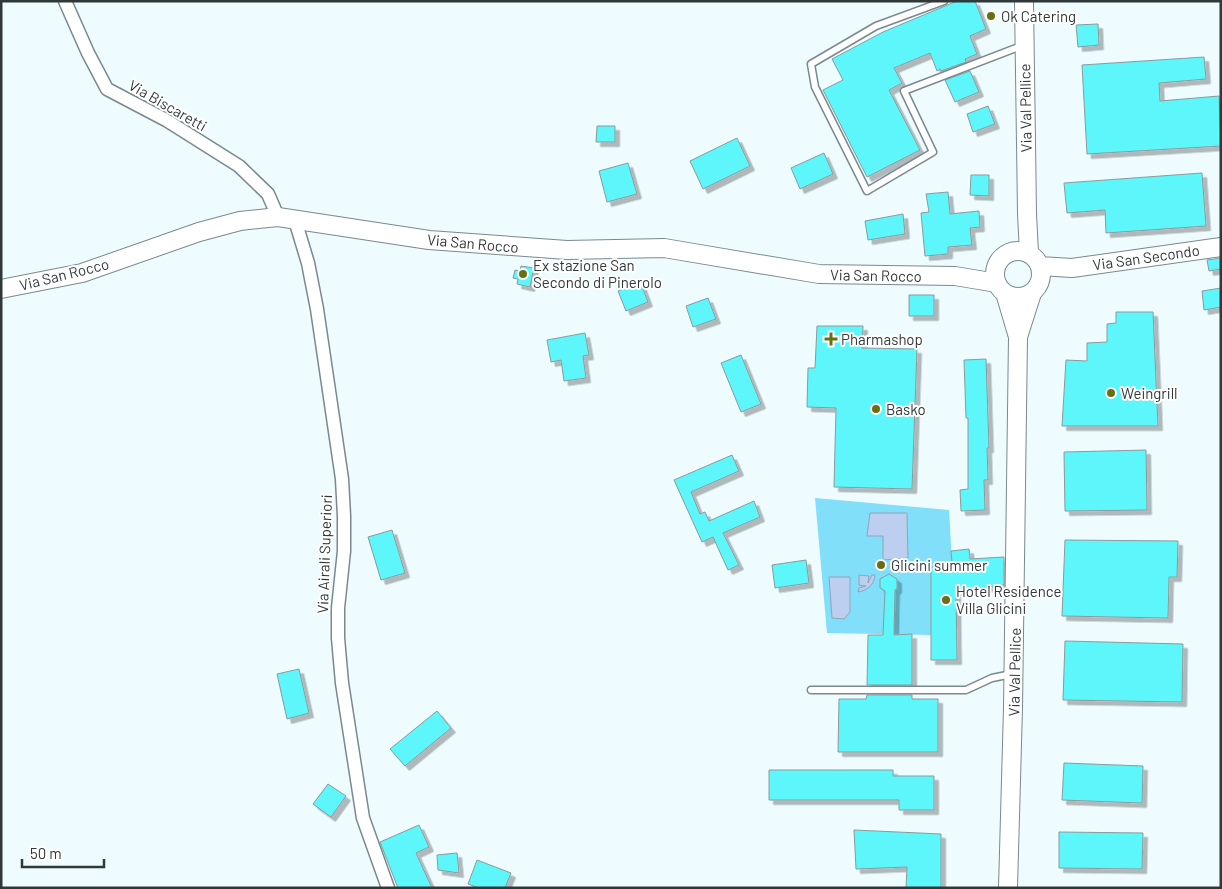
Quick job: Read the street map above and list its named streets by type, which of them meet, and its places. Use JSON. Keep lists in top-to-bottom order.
{
  "streets": {
    "street": [
      "Via Biscaretti",
      "Via Val Pellice",
      "Via San Rocco",
      "Via San Secondo",
      "Via Airali Superiori"
    ]
  },
  "crossings": [
    ["Via Biscaretti", "Via San Rocco"],
    ["Via Biscaretti", "Via Airali Superiori"],
    ["Via Val Pellice", "Via San Rocco"],
    ["Via San Rocco", "Via Airali Superiori"]
  ],
  "places": {
    "other": [
      "Ok Catering",
      "Ex stazione San Secondo di Pinerolo",
      "Weingrill",
      "Basko",
      "Glicini summer",
      "Hotel Residence Villa Glicini"
    ],
    "health": ["Pharmashop"]
  },
  "scale_bar": "50 m"
}
